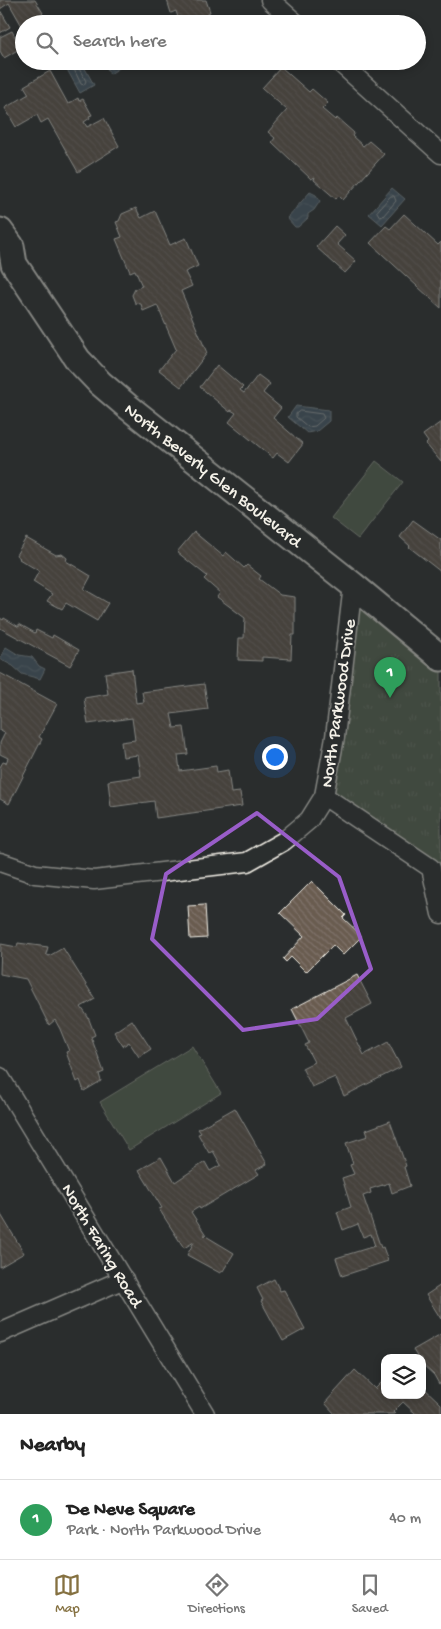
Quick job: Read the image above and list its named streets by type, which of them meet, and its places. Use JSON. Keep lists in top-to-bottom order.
{
  "streets": {
    "main road": ["North Beverly Glen Boulevard"],
    "street": ["North Parkwood Drive", "North Faring Road"]
  },
  "crossings": [
    ["North Beverly Glen Boulevard", "North Parkwood Drive"]
  ],
  "page": {
    "search": "Search here",
    "pins": "1",
    "heading": "Nearby",
    "list": [
      {
        "mark": "1",
        "name": "De Neve Square",
        "note": "Park · North Parkwood Drive",
        "value": "40 m"
      }
    ],
    "nav": ["Map", "Directions", "Saved"]
  }
}
